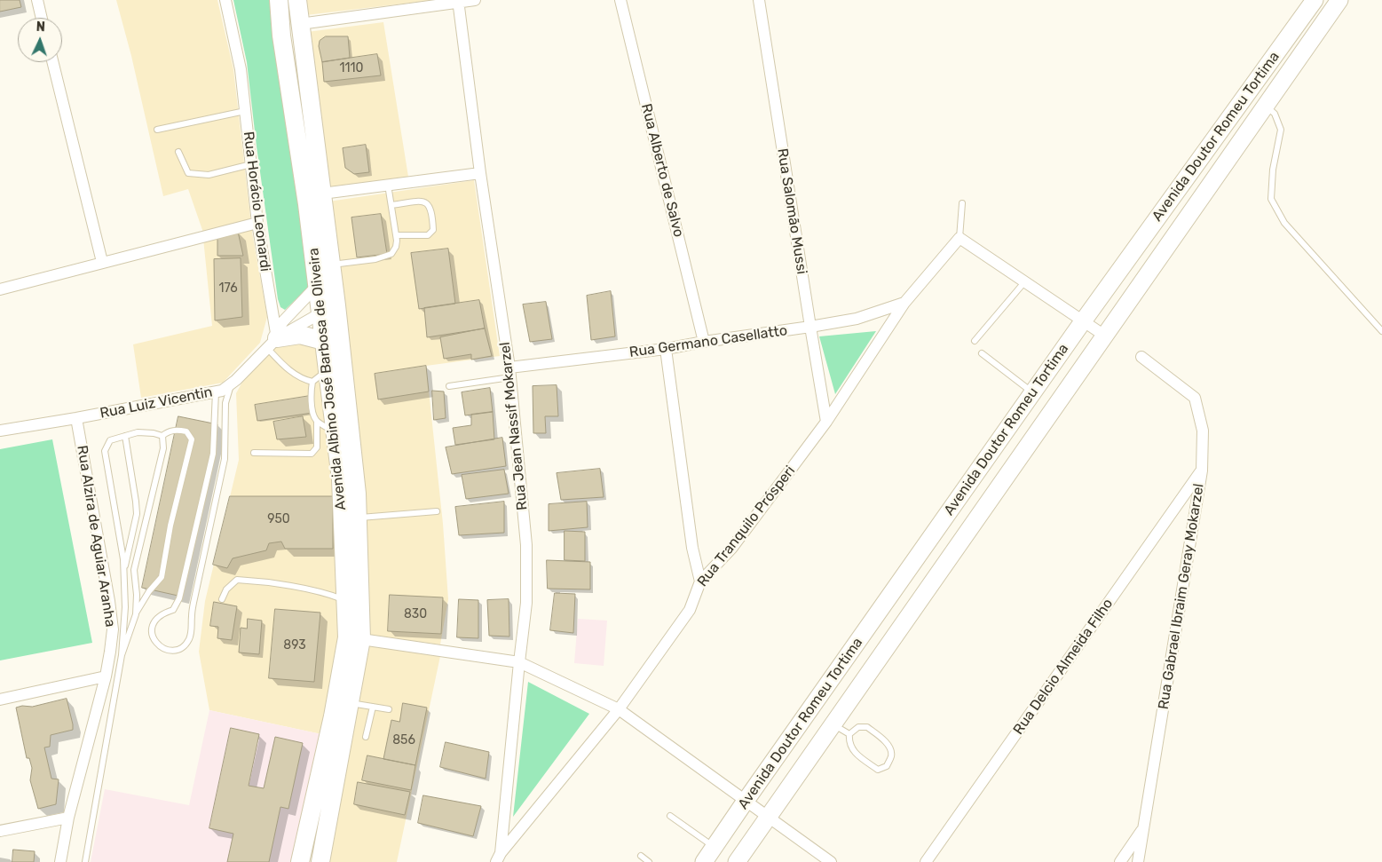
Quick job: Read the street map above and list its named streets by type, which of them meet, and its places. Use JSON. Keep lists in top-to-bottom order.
{
  "streets": {
    "main road": ["Avenida Doutor Romeu Tortima", "Avenida Albino José Barbosa de Oliveira"],
    "street": [
      "Rua Alberto de Salvo",
      "Rua Horácio Leonardi",
      "Rua Salomão Mussi",
      "Rua Germano Casellatto",
      "Rua Luiz Vicentin",
      "Rua Jean Nassif Mokarzel",
      "Rua Tranquilo Prósperi",
      "Rua Alzira de Aguiar Aranha",
      "Rua Gabrael Ibraim Geray Mokarzel",
      "Rua Delcio Almeida Filho"
    ]
  },
  "crossings": [
    ["Rua Alberto de Salvo", "Rua Germano Casellatto"],
    ["Rua Horácio Leonardi", "Rua Luiz Vicentin"],
    ["Rua Salomão Mussi", "Rua Germano Casellatto"],
    ["Rua Salomão Mussi", "Rua Tranquilo Prósperi"],
    ["Rua Germano Casellatto", "Rua Jean Nassif Mokarzel"],
    ["Rua Germano Casellatto", "Rua Tranquilo Prósperi"],
    ["Avenida Albino José Barbosa de Oliveira", "Rua Luiz Vicentin"],
    ["Rua Luiz Vicentin", "Rua Alzira de Aguiar Aranha"],
    ["Rua Jean Nassif Mokarzel", "Rua Tranquilo Prósperi"],
    ["Rua Gabrael Ibraim Geray Mokarzel", "Rua Delcio Almeida Filho"]
  ],
  "house_numbers": [
    "1110",
    "176",
    "950",
    "830",
    "893",
    "856"
  ],
  "north": "top"
}
